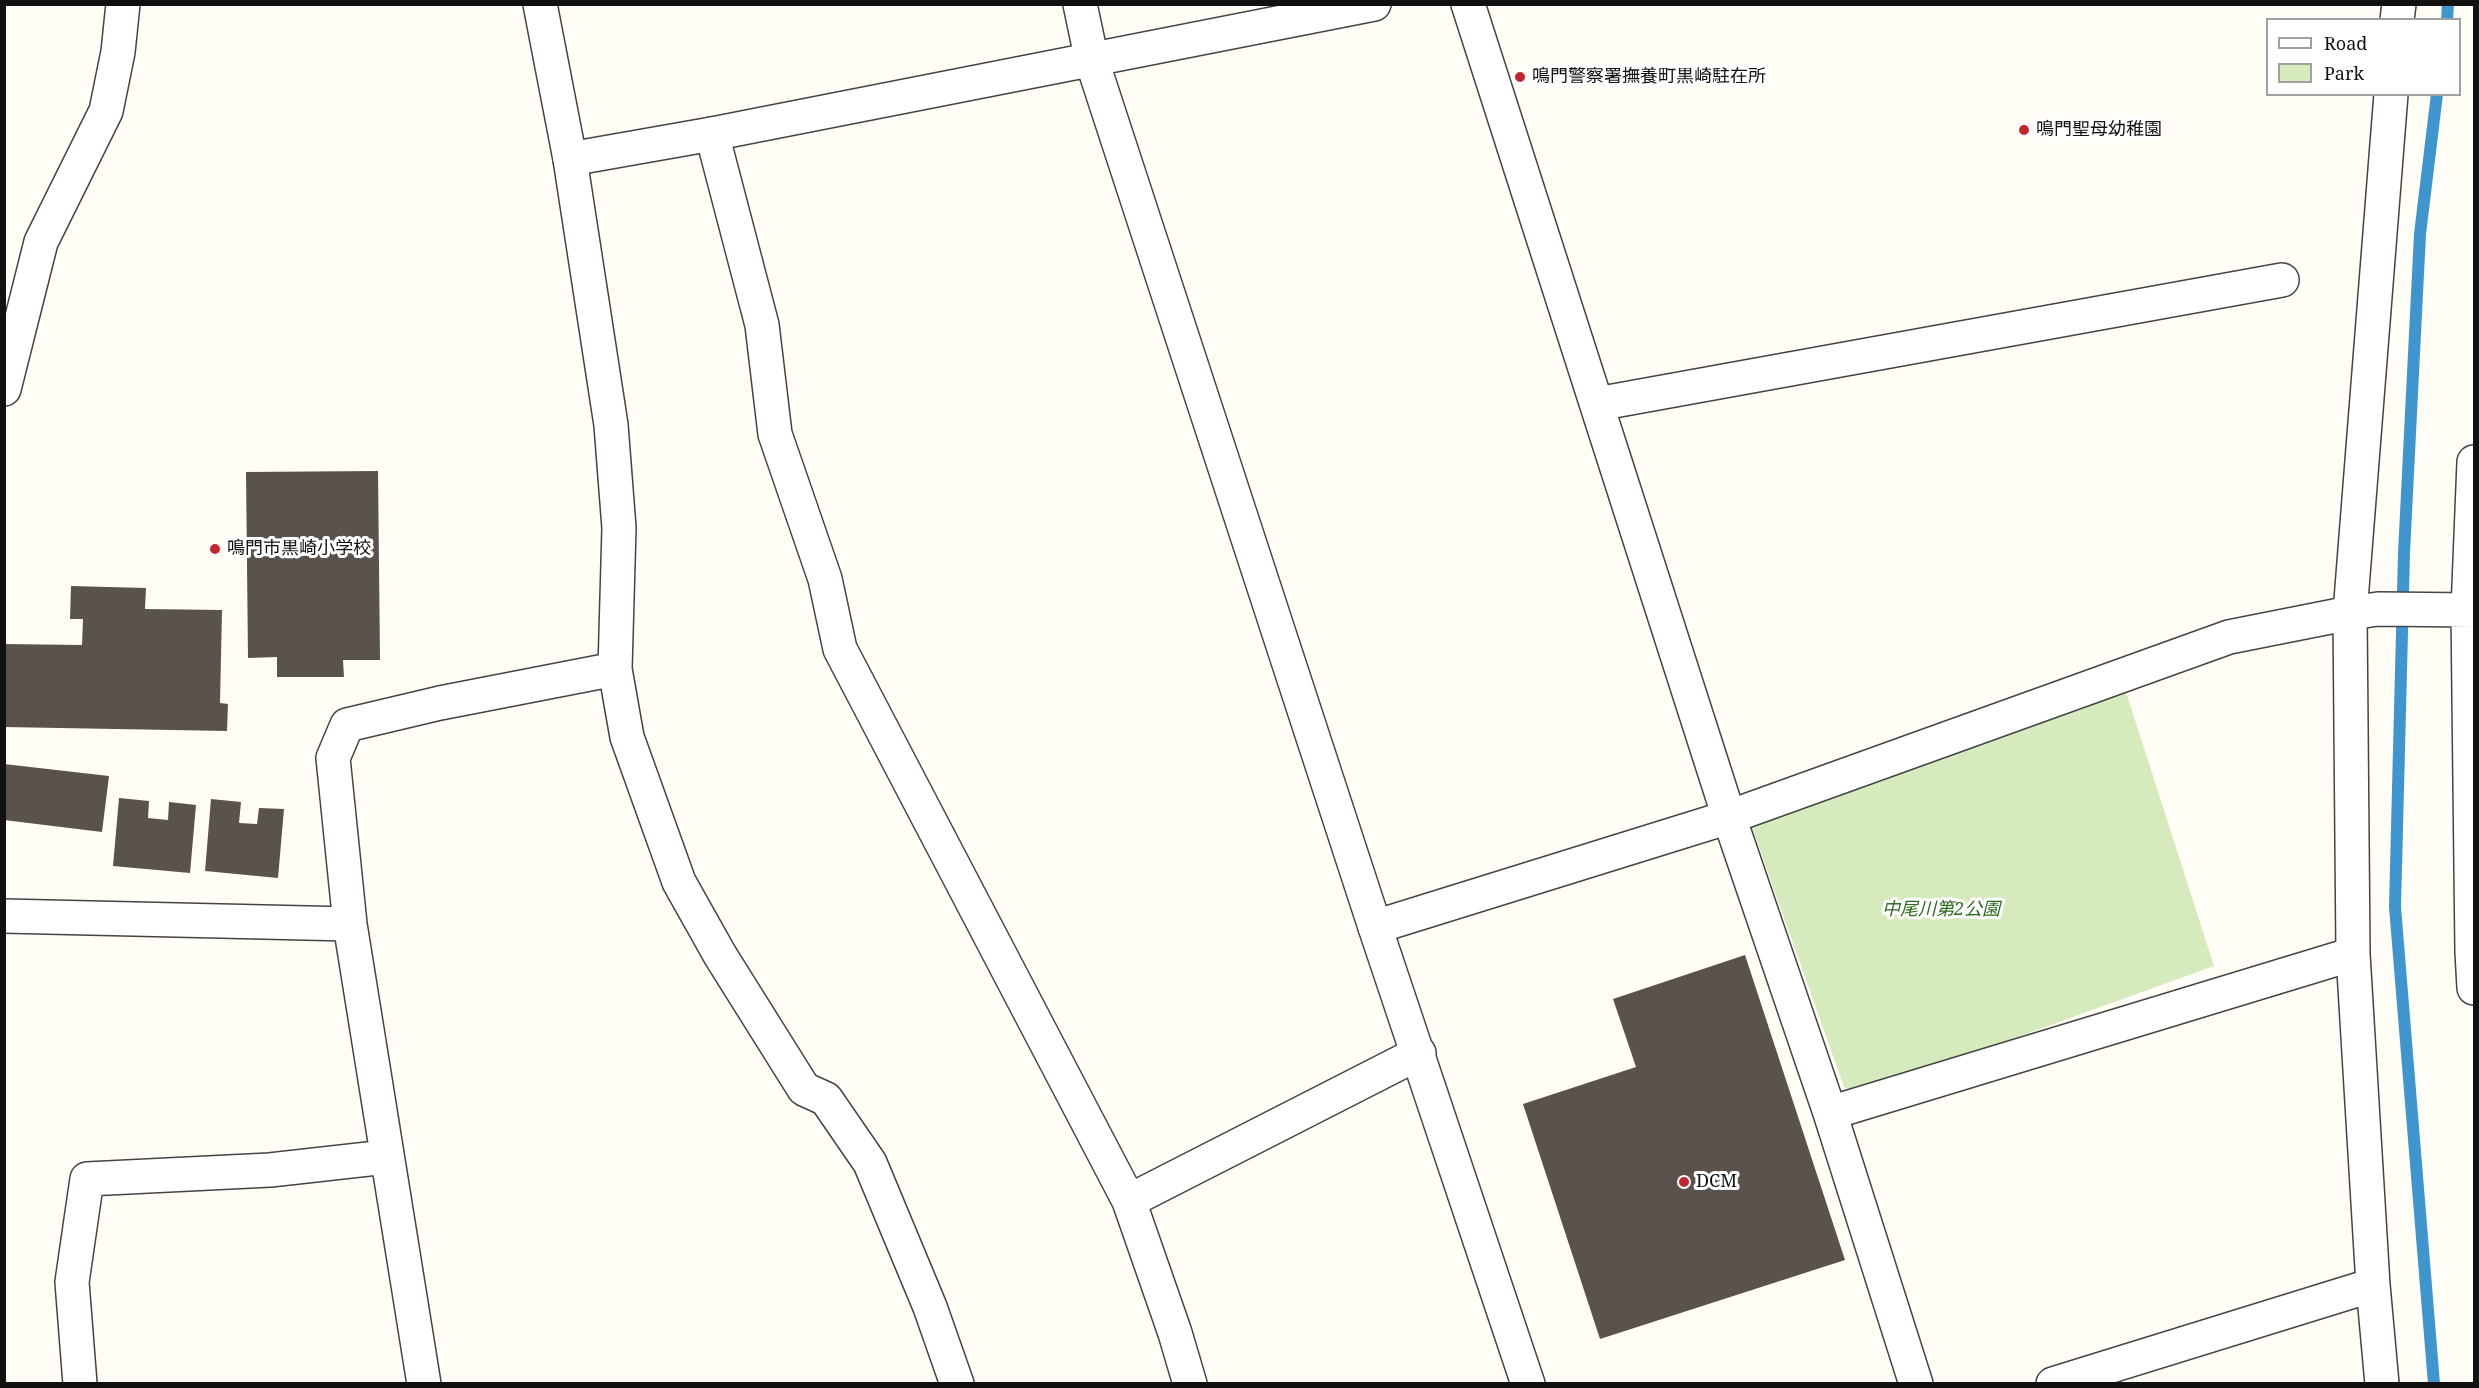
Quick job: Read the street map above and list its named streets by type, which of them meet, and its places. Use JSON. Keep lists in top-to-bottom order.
{
  "parks": ["中尾川第2公園"],
  "places": [
    "鳴門警察署撫養町黒崎駐在所",
    "鳴門聖母幼稚園",
    "鳴門市黒崎小学校",
    "DCM"
  ],
  "legend": ["Road", "Park"]
}
